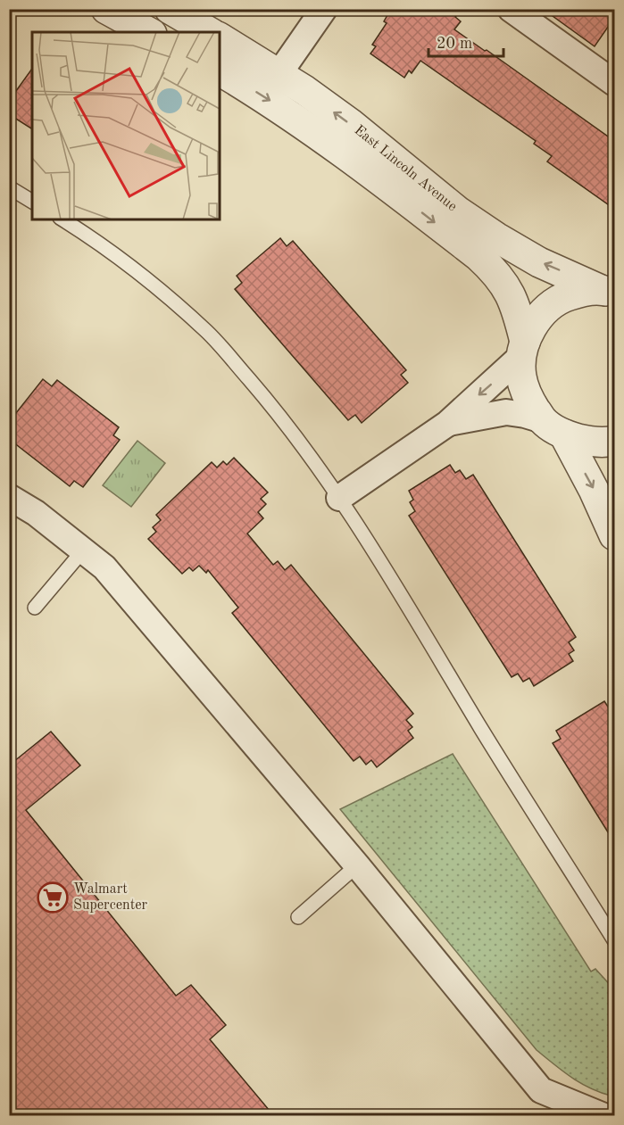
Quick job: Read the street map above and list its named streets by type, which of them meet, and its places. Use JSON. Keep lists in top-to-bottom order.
{
  "streets": {
    "street": ["East Lincoln Avenue"]
  },
  "places": {
    "supermarket": ["Walmart Supercenter"]
  },
  "scale_bar": "20 m"
}
